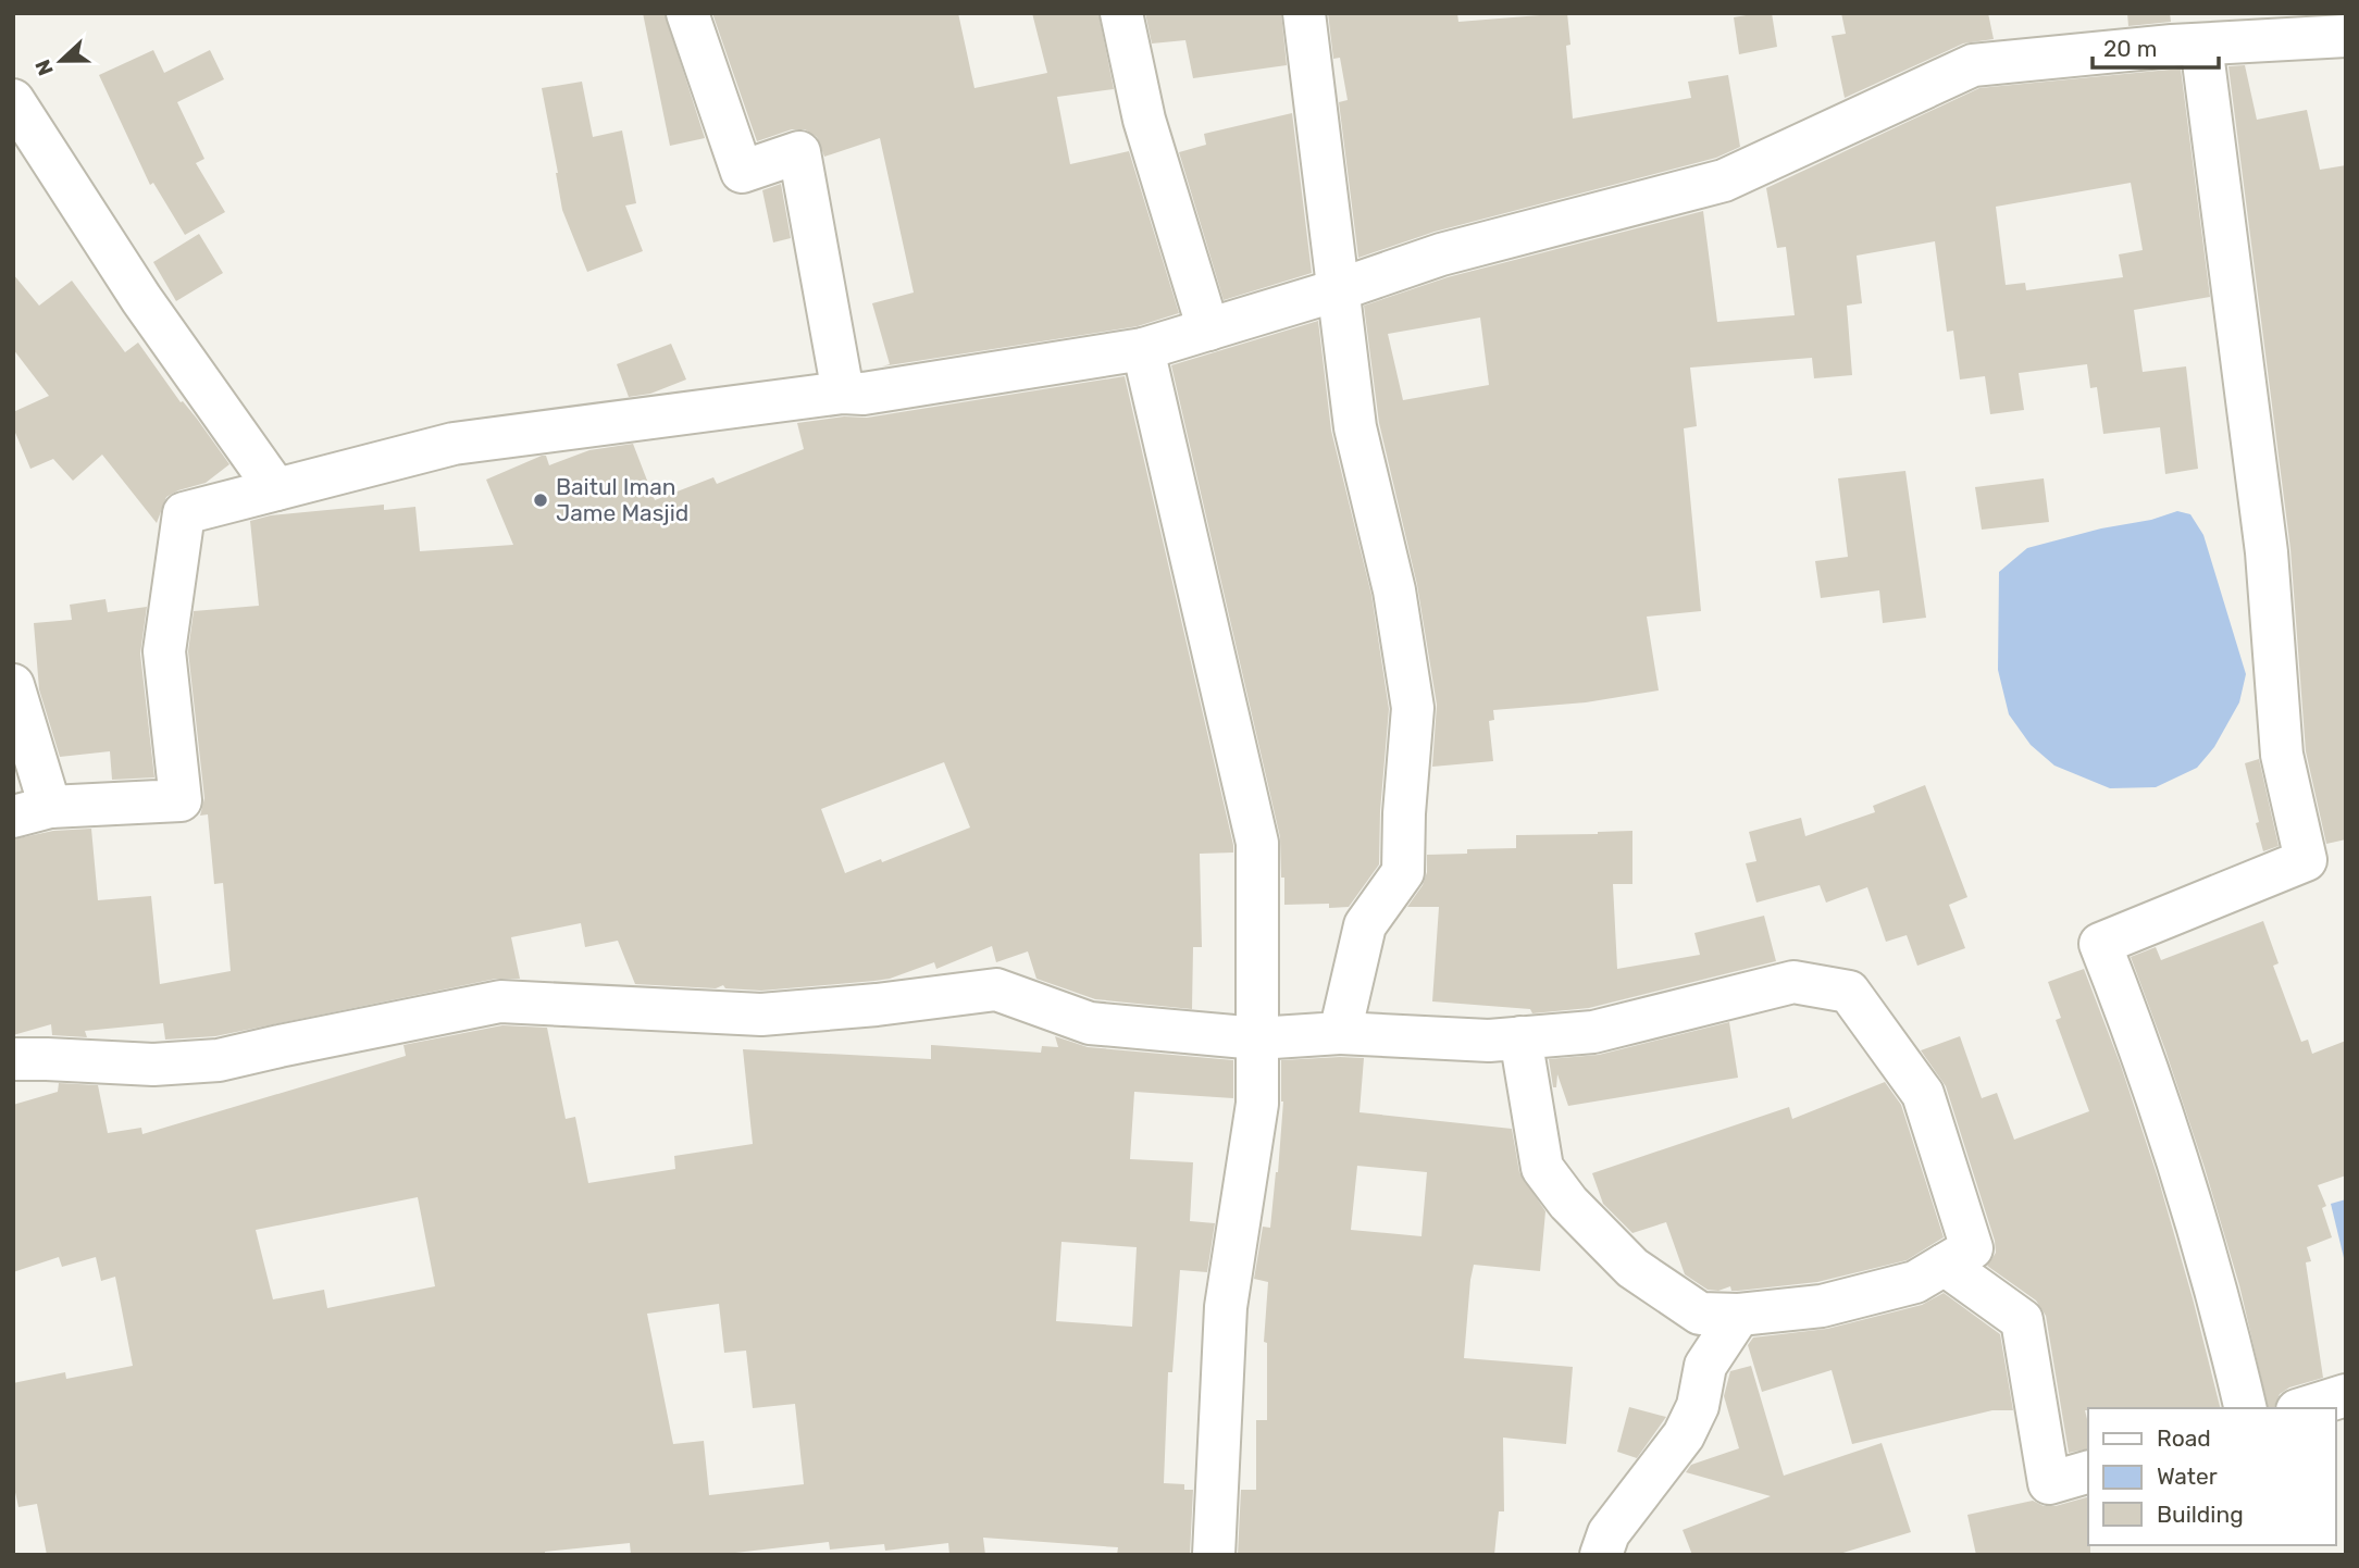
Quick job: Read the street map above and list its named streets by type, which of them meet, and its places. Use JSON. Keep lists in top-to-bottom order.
{
  "places": ["Baitul Iman Jame Masjid"],
  "legend": ["Road", "Water", "Building"],
  "scale_bar": "20 m",
  "north": "left"
}
